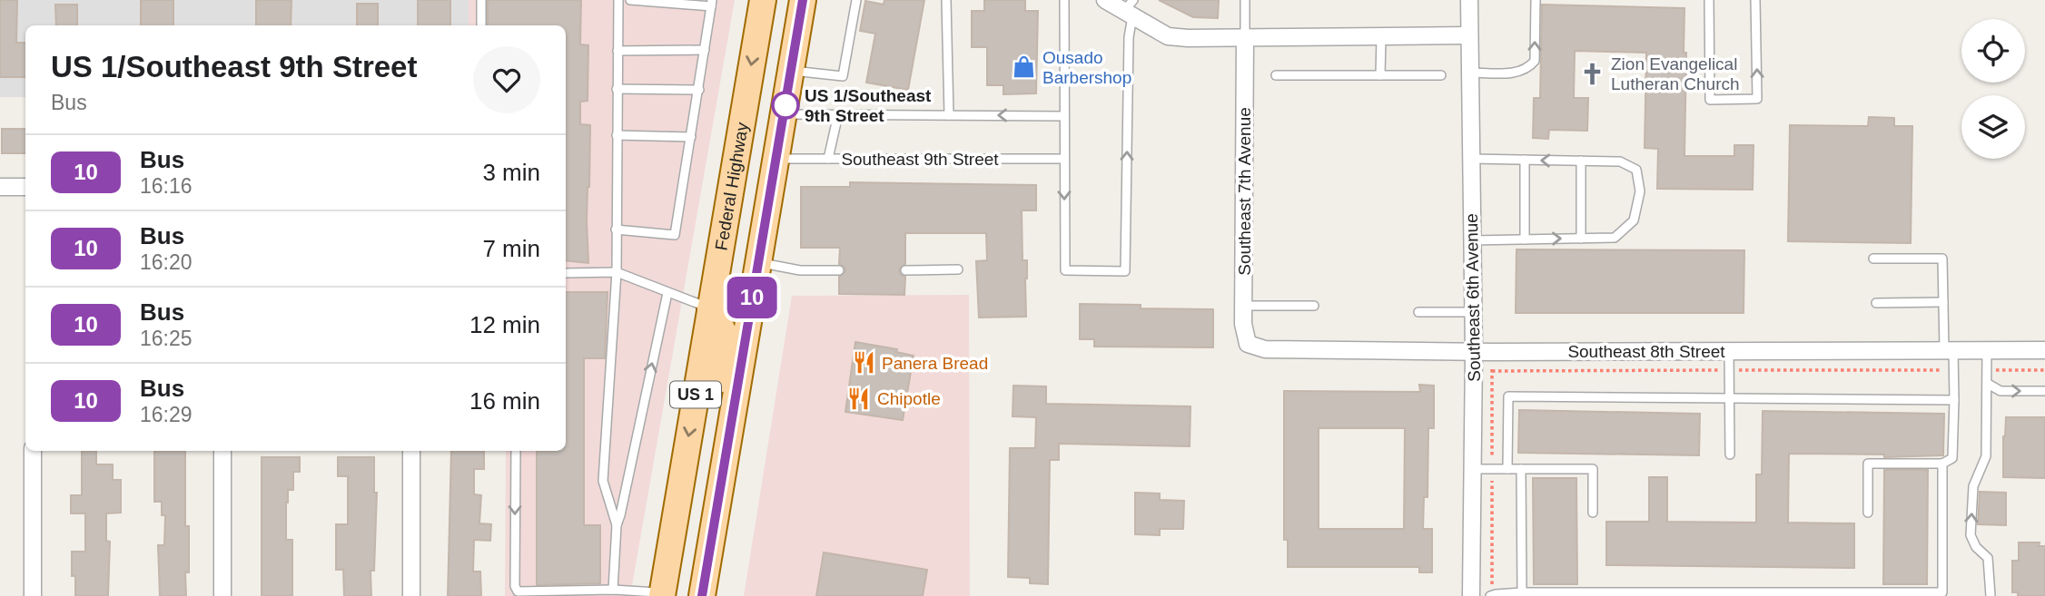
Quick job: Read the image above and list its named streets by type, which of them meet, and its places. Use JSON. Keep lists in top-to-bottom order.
{
  "streets": {
    "main road": ["Federal Highway", "US 1"],
    "street": ["Southeast 7th Avenue", "Southeast 6th Avenue", "Southeast 8th Street"],
    "lane": ["Southeast 9th Street"]
  },
  "crossings": [
    ["Southeast 9th Street", "US 1"],
    ["Southeast 7th Avenue", "Southeast 8th Street"],
    ["Southeast 6th Avenue", "Southeast 8th Street"]
  ],
  "places": {
    "shop": ["Ousado Barbershop"],
    "church": ["Zion Evangelical Lutheran Church"],
    "other": ["US 1/Southeast 9th Street"],
    "restaurant": ["Panera Bread", "Chipotle"]
  },
  "lines": ["bus line 10"],
  "page": {
    "on_map": "10",
    "heading": ["US 1/Southeast 9th Street", "Bus"],
    "list": [
      {
        "mark": "10",
        "name": "Bus",
        "note": "16:16",
        "value": "3 min"
      },
      {
        "mark": "10",
        "name": "Bus",
        "note": "16:20",
        "value": "7 min"
      },
      {
        "mark": "10",
        "name": "Bus",
        "note": "16:25",
        "value": "12 min"
      },
      {
        "mark": "10",
        "name": "Bus",
        "note": "16:29",
        "value": "16 min"
      }
    ]
  }
}
